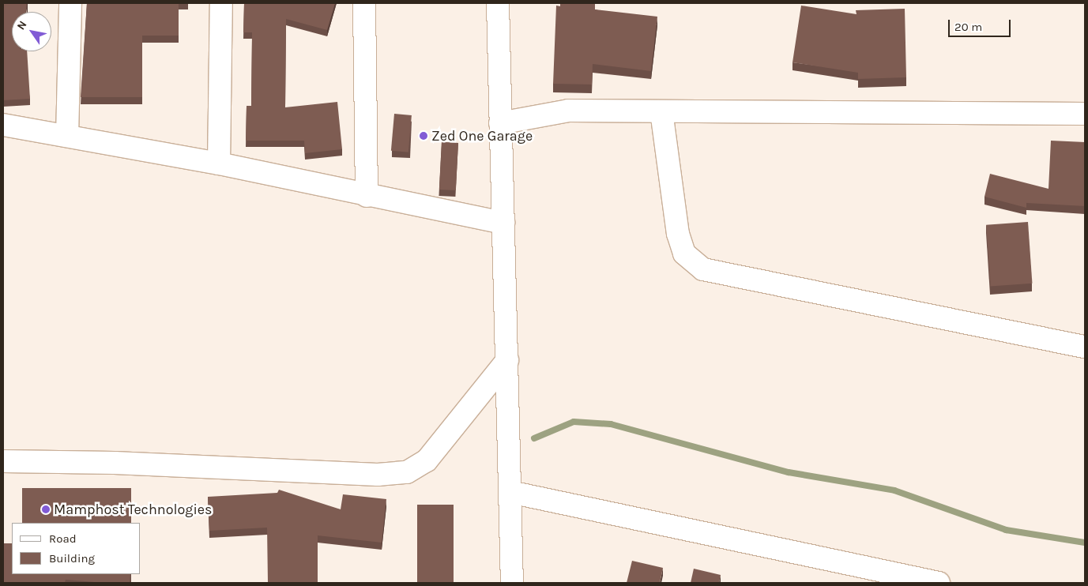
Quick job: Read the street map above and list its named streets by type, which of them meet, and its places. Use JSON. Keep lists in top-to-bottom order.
{
  "places": ["Zed One Garage", "Mamphost Technologies"],
  "legend": ["Road", "Building"],
  "scale_bar": "20 m",
  "north": "top left"
}
